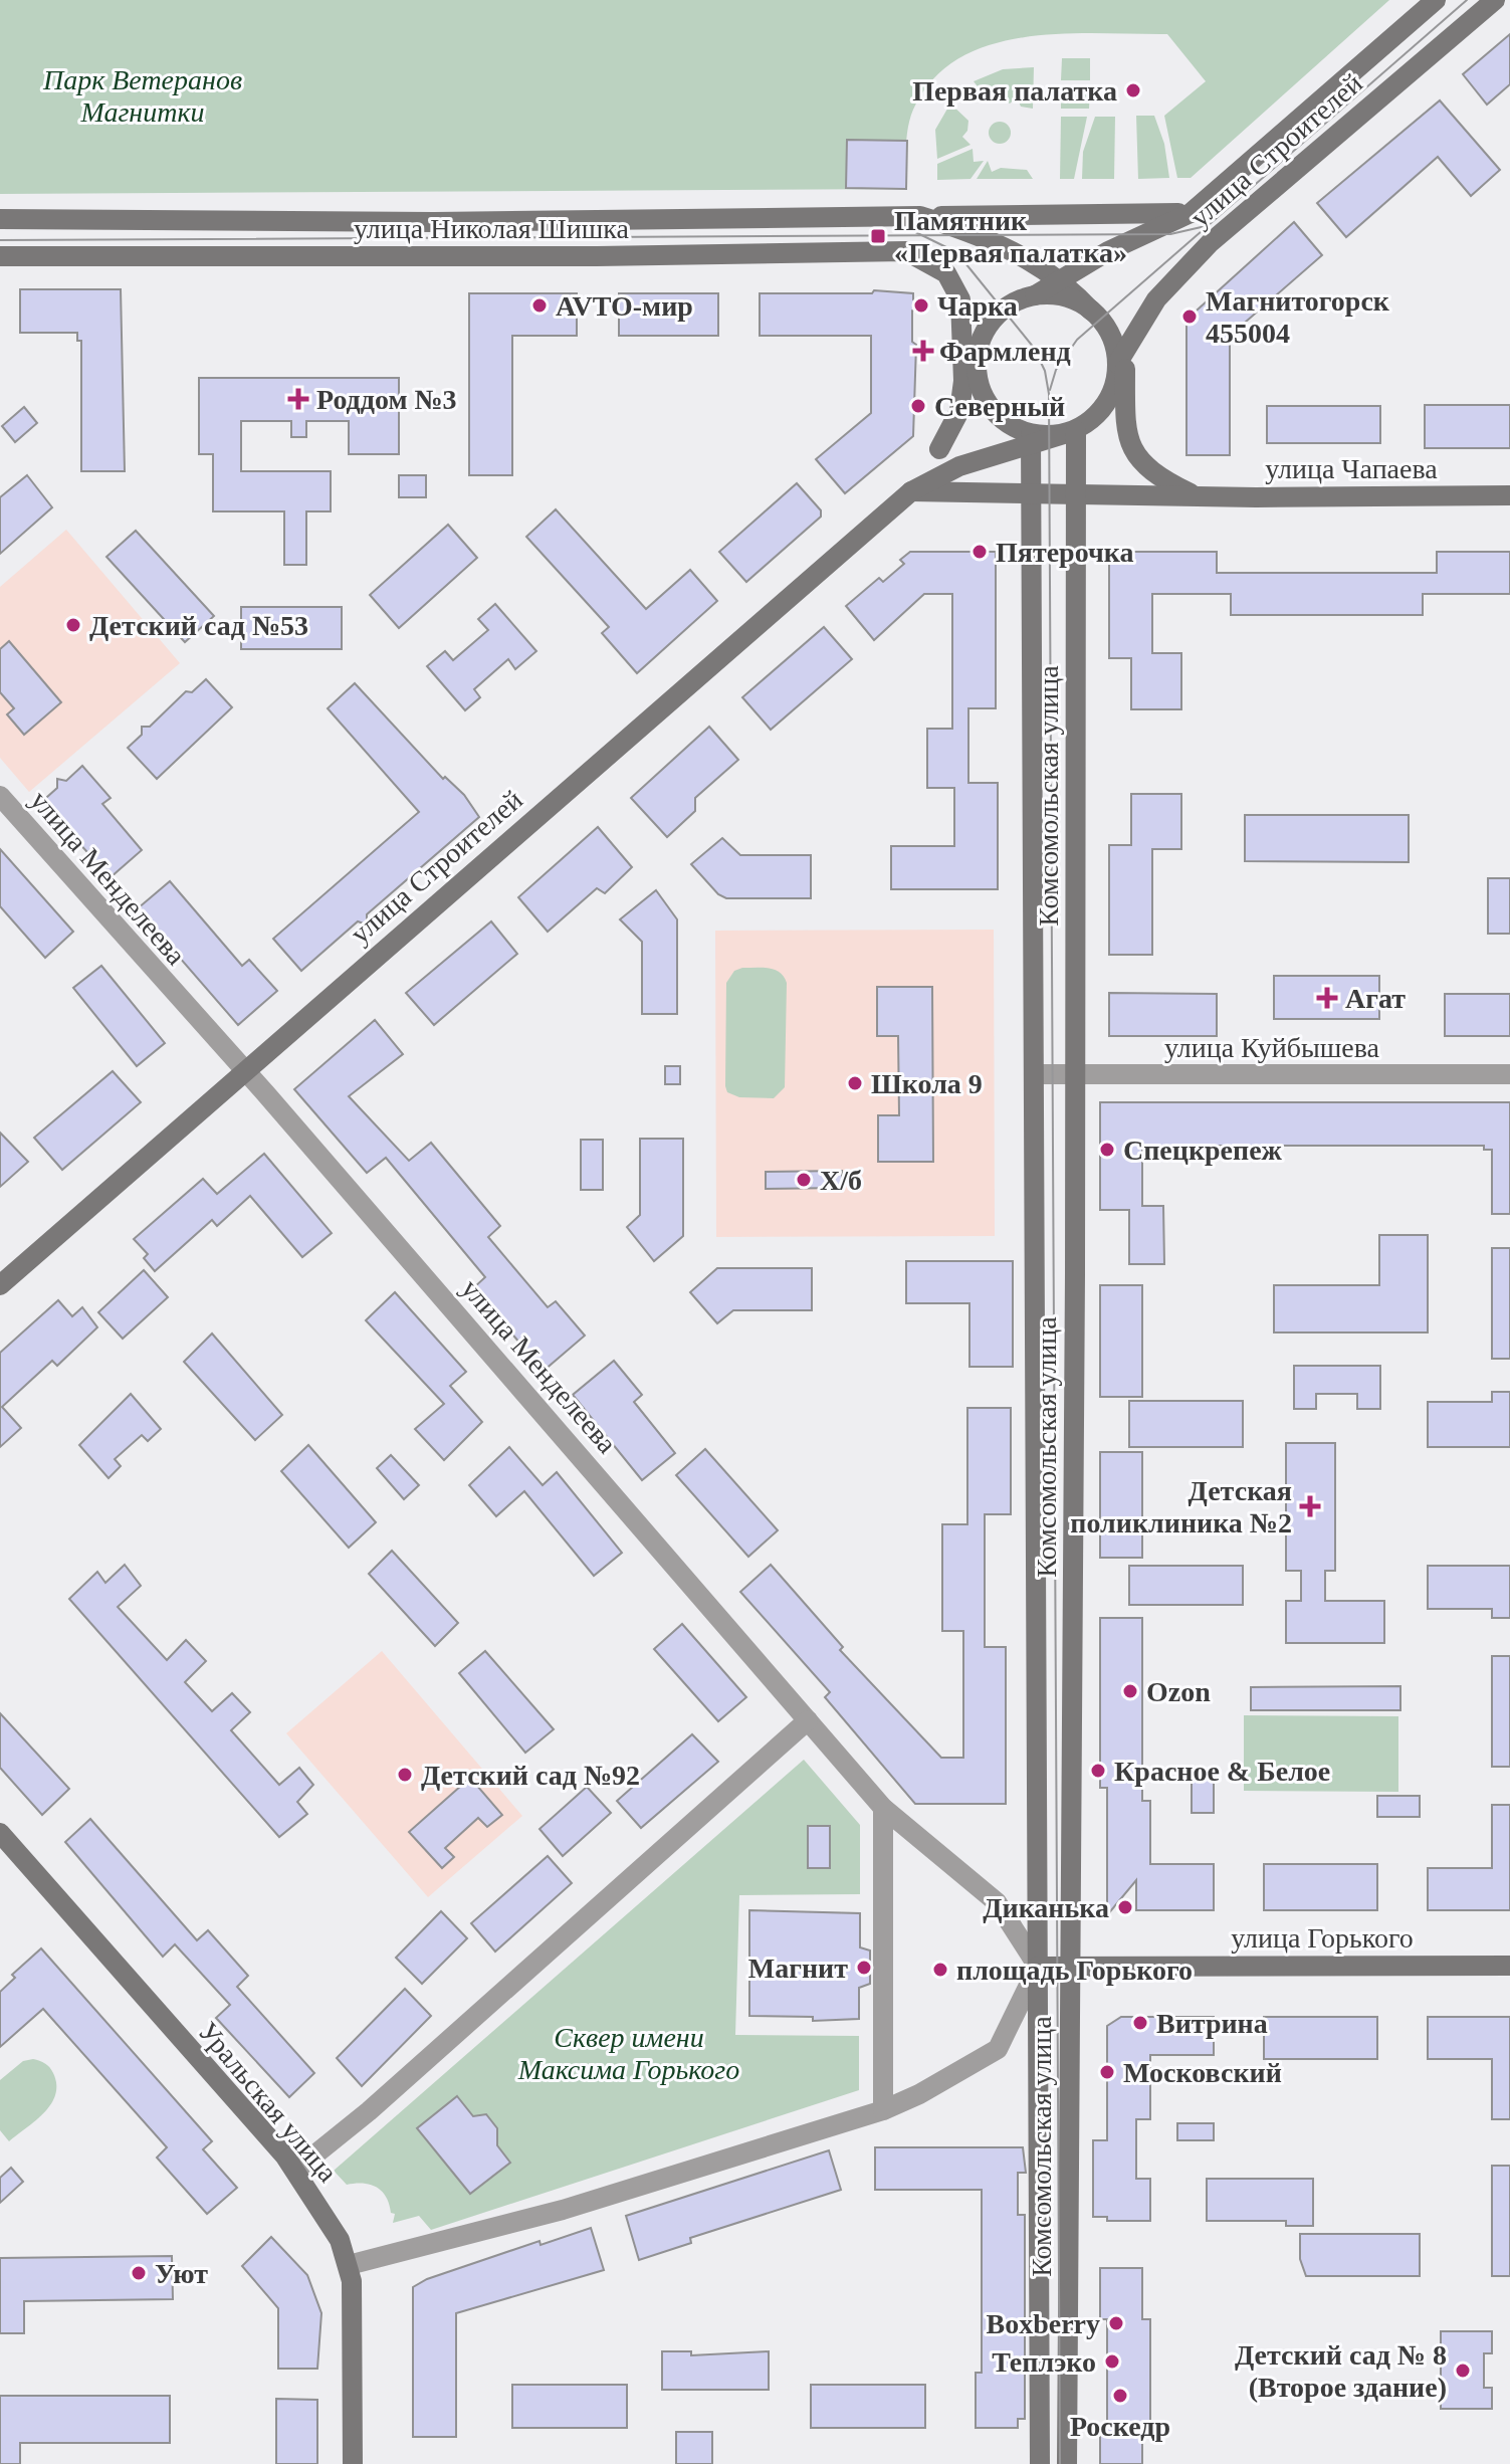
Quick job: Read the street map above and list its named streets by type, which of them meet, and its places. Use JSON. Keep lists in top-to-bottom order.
{
  "streets": {
    "main road": [
      "улица Строителей",
      "улица Николая Шишка",
      "улица Чапаева",
      "Комсомольская улица",
      "улица Горького",
      "Уральская улица"
    ],
    "street": ["улица Менделеева", "улица Куйбышева"]
  },
  "crossings": [
    ["улица Строителей", "улица Николая Шишка"],
    ["улица Строителей", "улица Чапаева"],
    ["улица Строителей", "Комсомольская улица"],
    ["улица Строителей", "улица Менделеева"],
    ["улица Николая Шишка", "улица Чапаева"],
    ["улица Николая Шишка", "Комсомольская улица"],
    ["улица Чапаева", "Комсомольская улица"],
    ["Комсомольская улица", "улица Менделеева"],
    ["Комсомольская улица", "улица Куйбышева"],
    ["Комсомольская улица", "улица Горького"],
    ["улица Менделеева", "улица Горького"]
  ],
  "parks": ["Парк Ветеранов Магнитки", "Сквер имени Максима Горького"],
  "places": {
    "other": [
      "Первая палатка",
      "AVTO-мир",
      "Чарка",
      "Магнитогорск 455004",
      "Северный",
      "Пятерочка",
      "Детский сад №53",
      "Школа 9",
      "Спецкрепеж",
      "Х/б",
      "Ozon",
      "Красное & Белое",
      "Детский сад №92",
      "Диканька",
      "Магнит",
      "площадь Горького",
      "Витрина",
      "Московский",
      "Уют",
      "Boxberry",
      "Теплэко",
      "Детский сад № 8 (Второе здание)",
      "Роскедр"
    ],
    "transit": ["Памятник «Первая палатка»"],
    "health": [
      "Фармленд",
      "Роддом №3",
      "Агат",
      "Детская поликлиника №2"
    ]
  }
}
